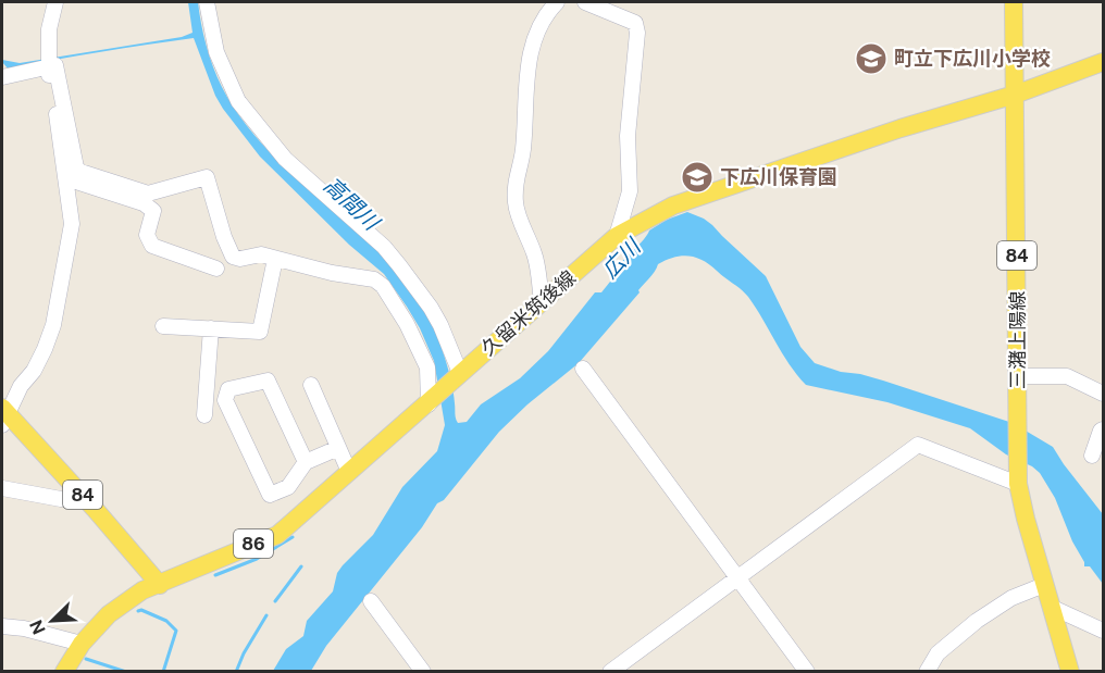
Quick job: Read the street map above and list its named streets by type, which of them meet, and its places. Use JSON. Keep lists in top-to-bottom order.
{
  "streets": {
    "main road": [
      "84",
      "久留米筑後線",
      "三潴上陽線",
      "86"
    ]
  },
  "crossings": [
    ["84", "久留米筑後線"],
    ["久留米筑後線", "三潴上陽線"]
  ],
  "water": ["高間川", "広川"],
  "places": {
    "school or university": ["町立下広川小学校", "下広川保育園"]
  },
  "north": "bottom left"
}
